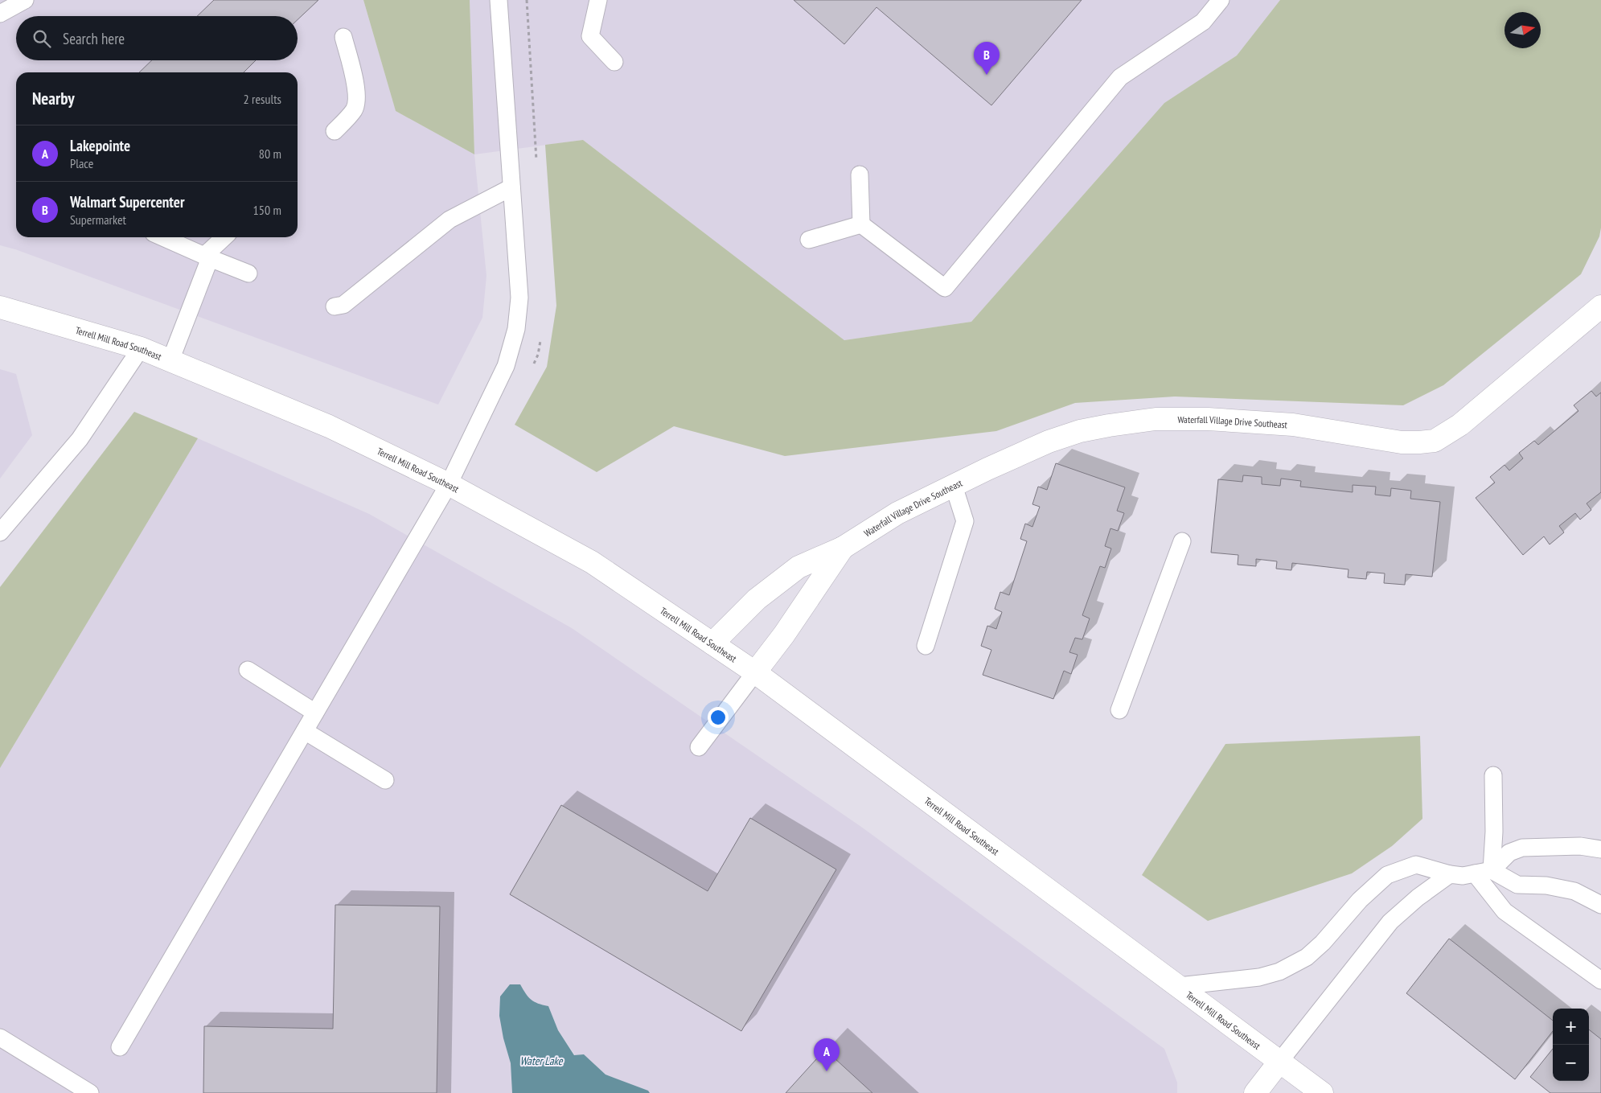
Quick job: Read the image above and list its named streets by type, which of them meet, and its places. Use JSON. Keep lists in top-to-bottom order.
{
  "streets": {
    "main road": ["Terrell Mill Road Southeast", "Waterfall Village Drive Southeast"]
  },
  "crossings": [
    ["Terrell Mill Road Southeast", "Waterfall Village Drive Southeast"]
  ],
  "water": ["Water Lake"],
  "north": "right",
  "page": {
    "search": "Search here",
    "pins": ["B", "A"],
    "heading": ["Nearby", "2 results"],
    "list": [
      {
        "mark": "A",
        "name": "Lakepointe",
        "note": "Place",
        "value": "80 m"
      },
      {
        "mark": "B",
        "name": "Walmart Supercenter",
        "note": "Supermarket",
        "value": "150 m"
      }
    ],
    "map_buttons": ["+", "−"]
  }
}
